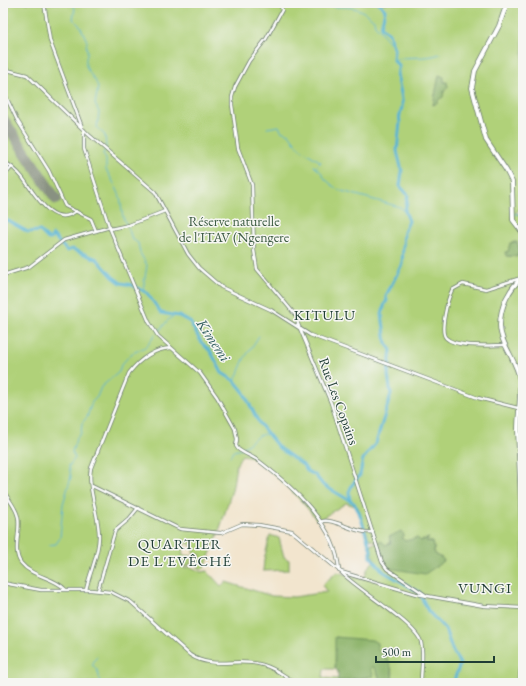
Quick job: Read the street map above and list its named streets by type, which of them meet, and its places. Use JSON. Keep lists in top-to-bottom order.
{
  "streets": {
    "street": ["Rue Les Copains"]
  },
  "districts": ["KITULU", "QUARTIER DE L'EVÊCHÉ", "VUNGI"],
  "water": ["Kimemi"],
  "parks": ["Réserve naturelle de l'ITAV (Ngengere"],
  "scale_bar": "500 m"
}
